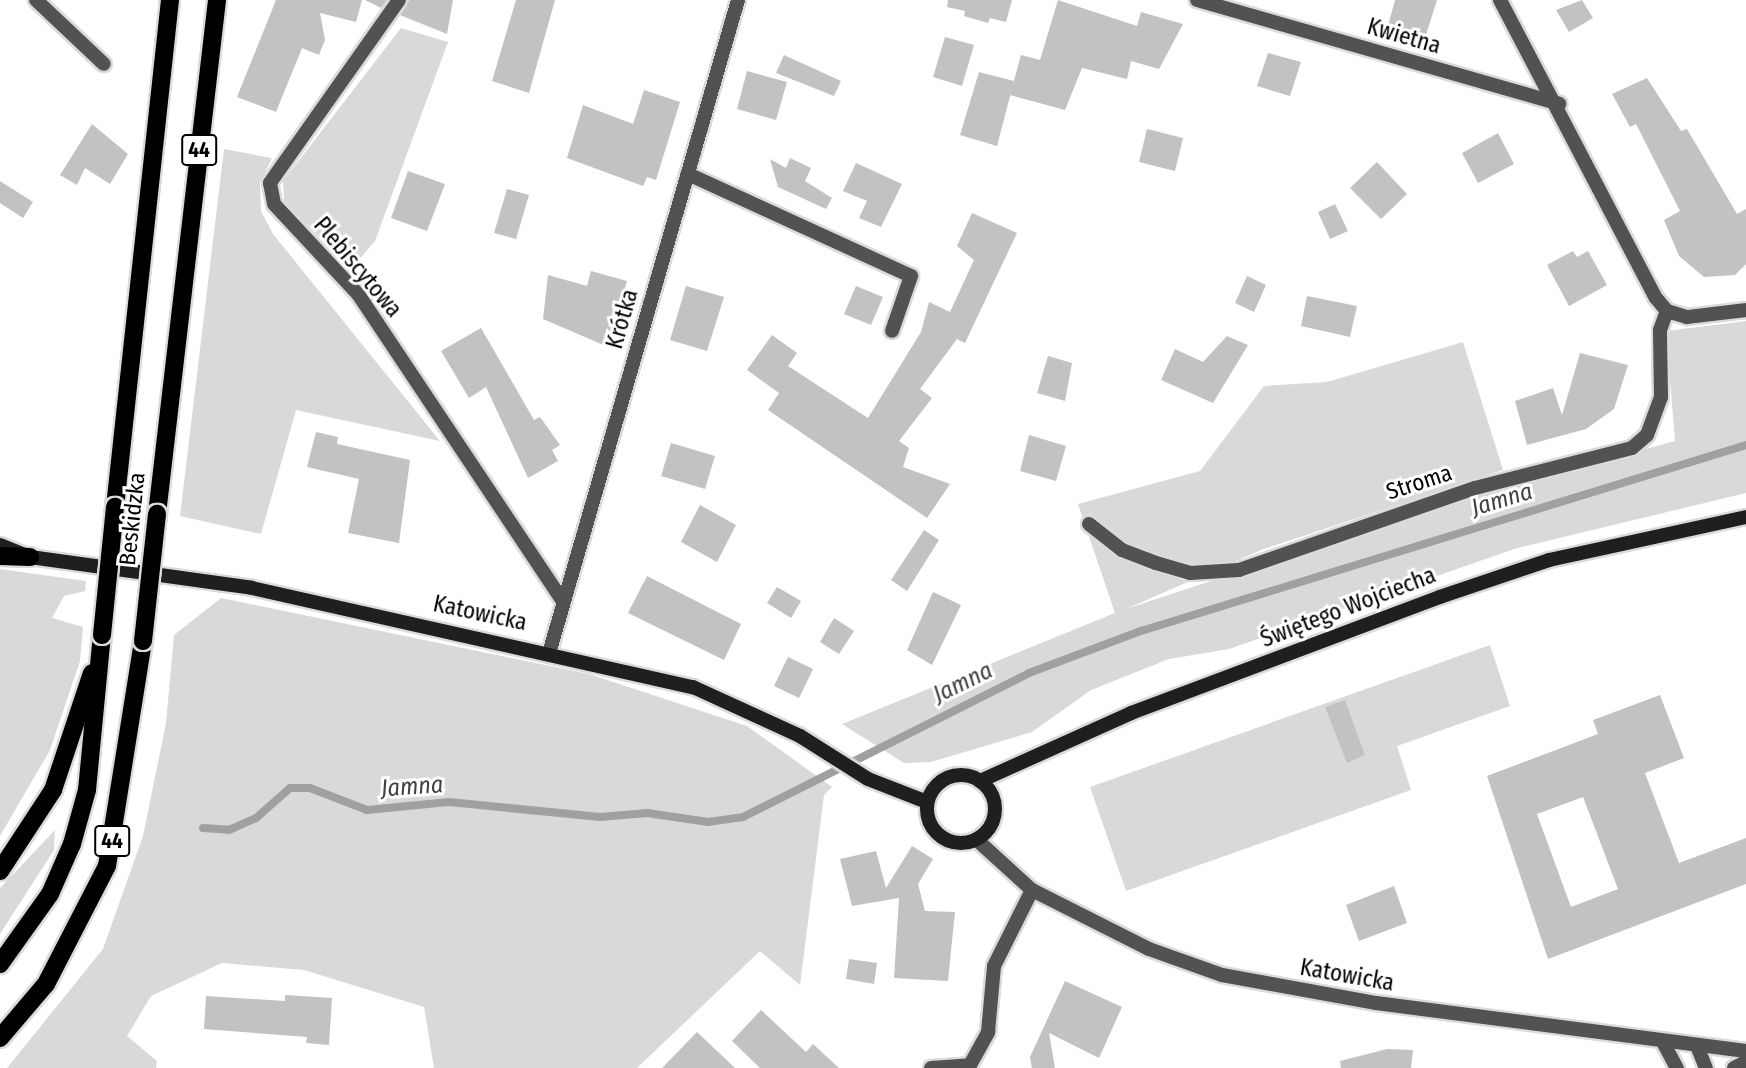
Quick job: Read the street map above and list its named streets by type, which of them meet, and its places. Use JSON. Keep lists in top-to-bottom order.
{
  "streets": {
    "main road": ["44", "Beskidzka"],
    "street": [
      "Kwietna",
      "Plebiscytowa",
      "Krótka",
      "Stroma",
      "Świętego Wojciecha",
      "Katowicka"
    ]
  },
  "crossings": [
    ["44", "Beskidzka"],
    ["Plebiscytowa", "Krótka"],
    ["Krótka", "Katowicka"],
    ["Świętego Wojciecha", "Katowicka"]
  ],
  "water": ["Jamna"]
}
